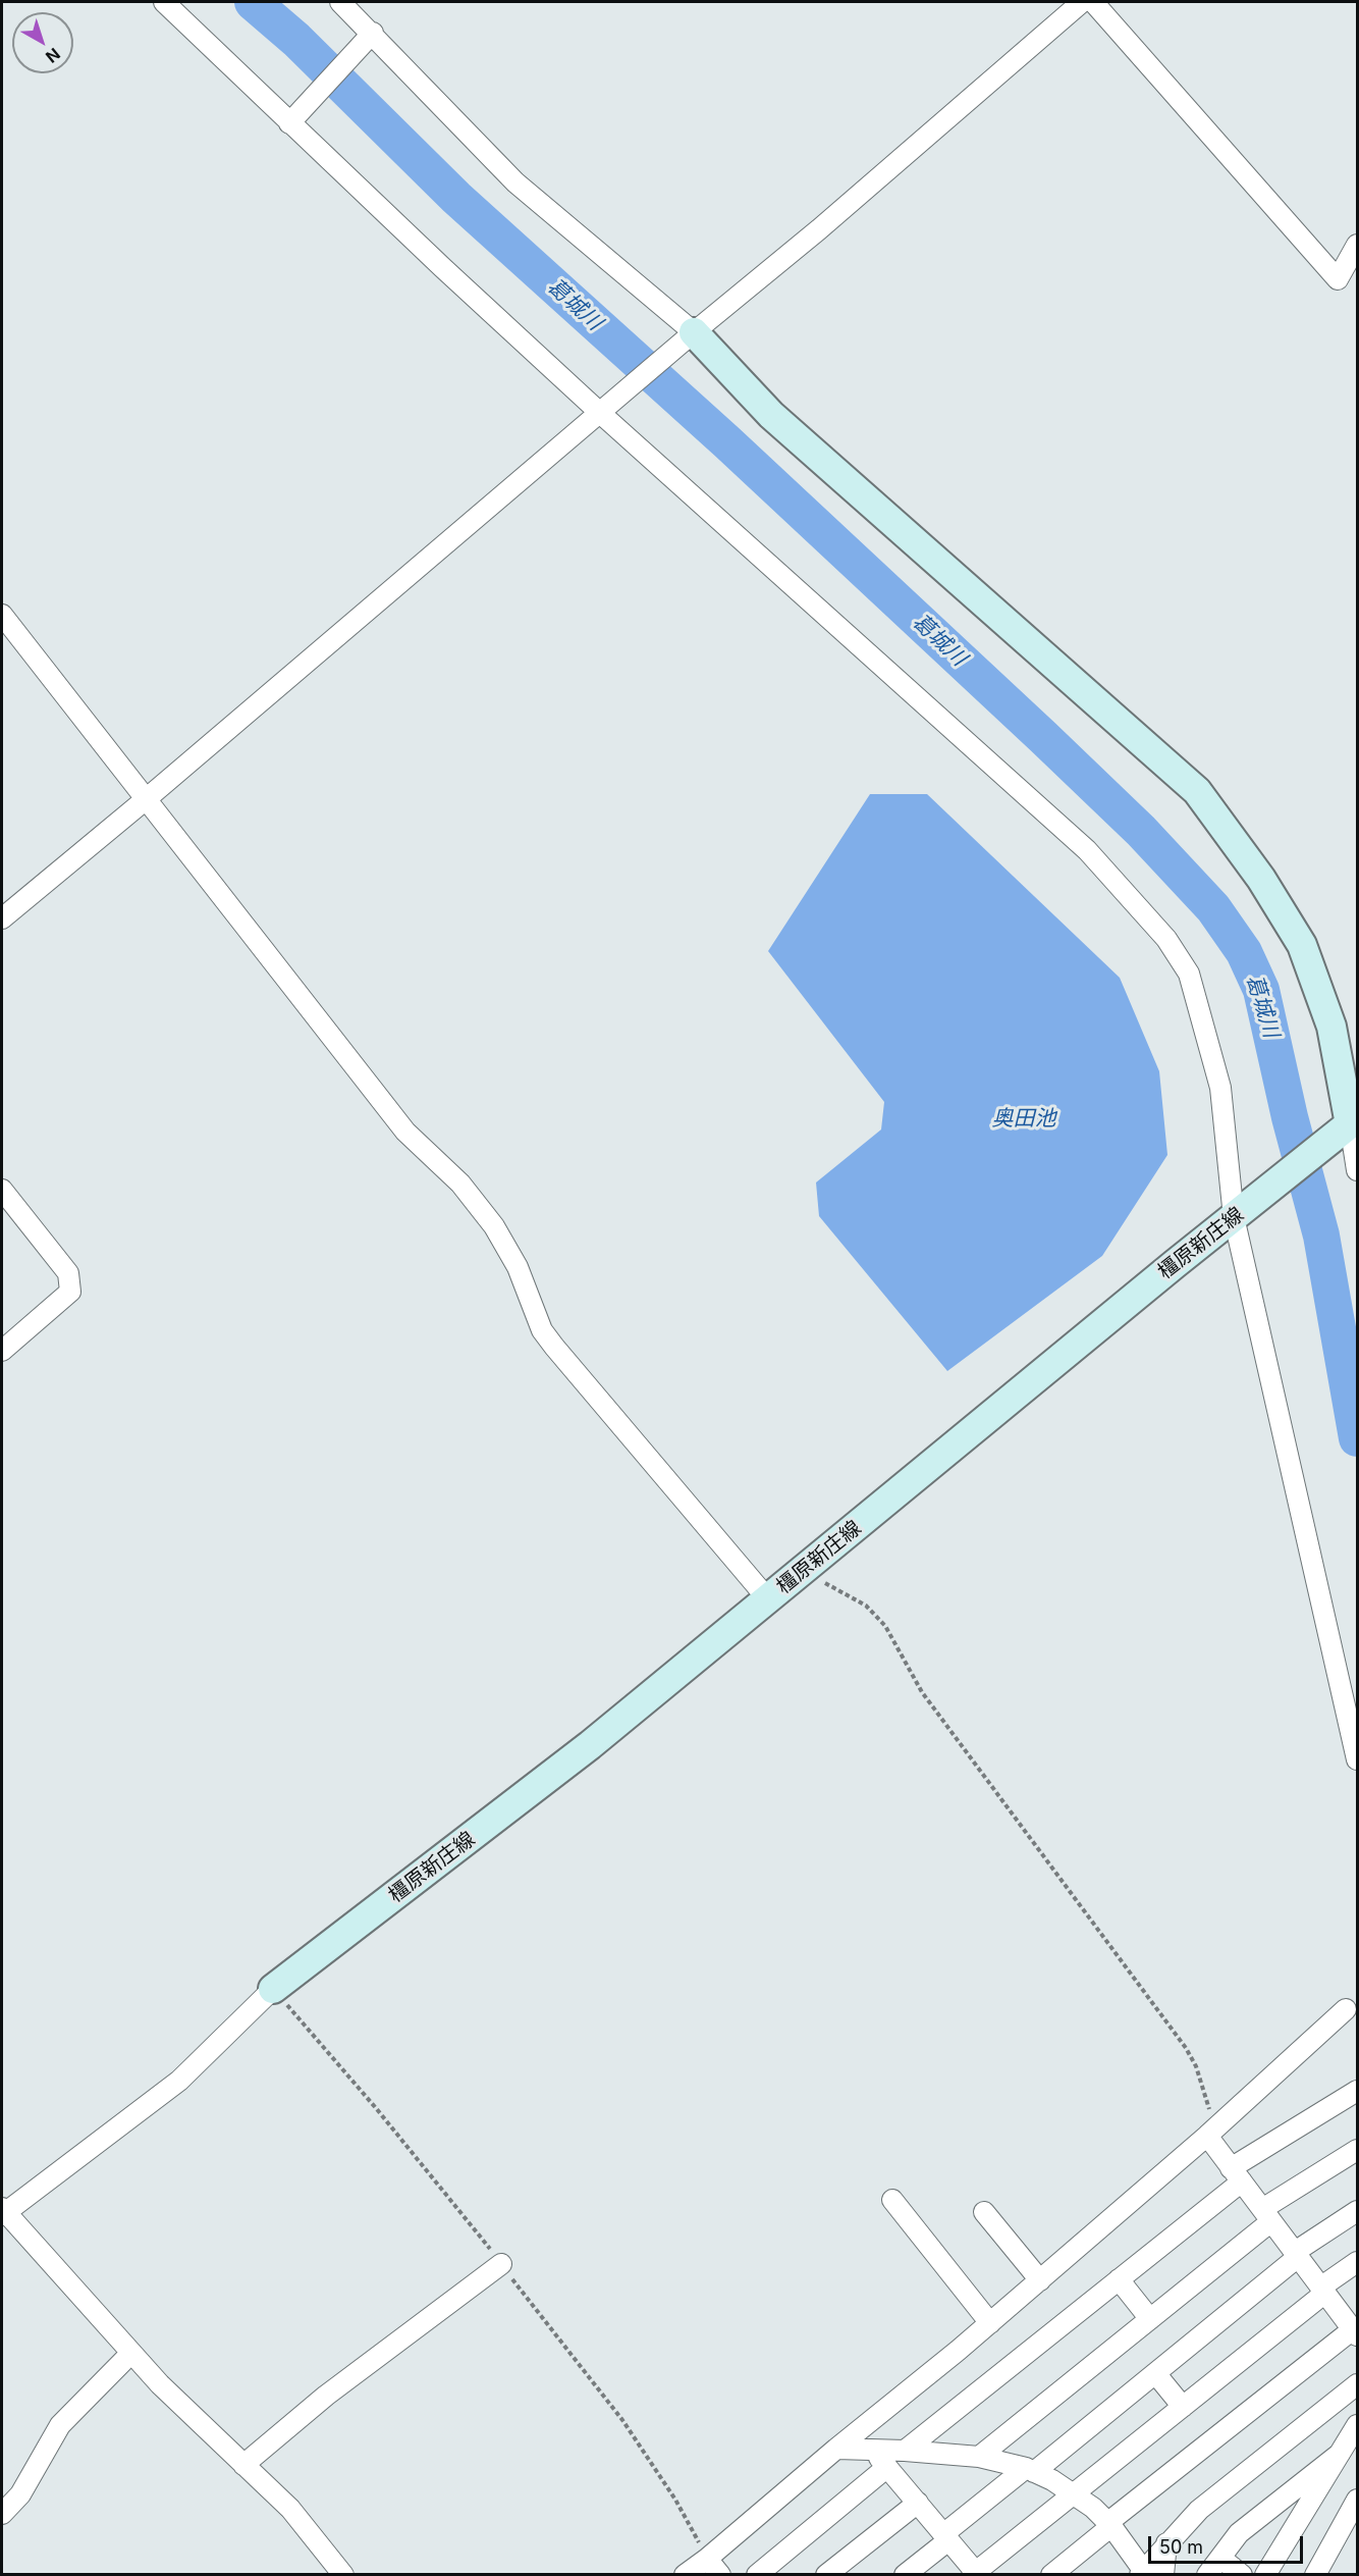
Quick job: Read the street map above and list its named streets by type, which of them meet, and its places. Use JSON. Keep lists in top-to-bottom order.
{
  "streets": {
    "main road": ["橿原新庄線"]
  },
  "water": ["葛城川", "奥田池"],
  "scale_bar": "50 m",
  "north": "bottom right"
}
